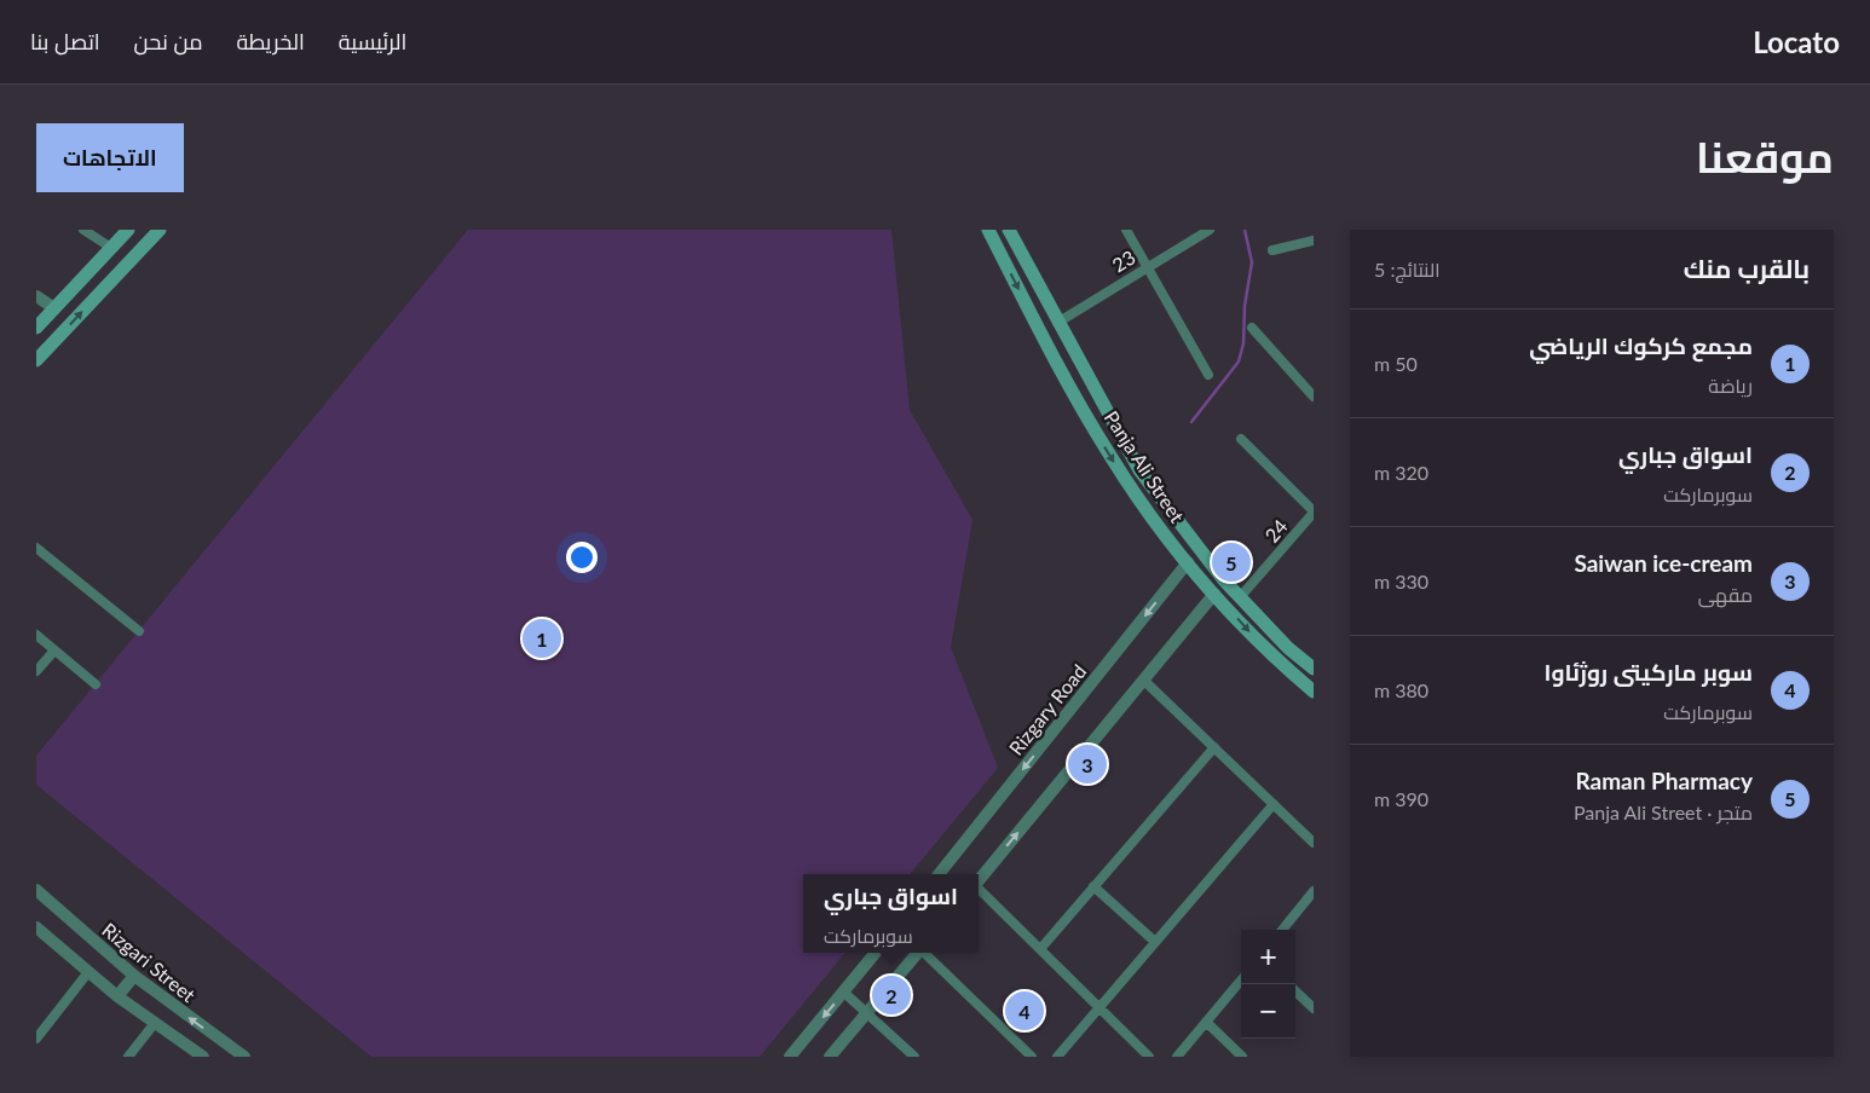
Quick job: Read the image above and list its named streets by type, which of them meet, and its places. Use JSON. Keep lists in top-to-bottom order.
{
  "streets": {
    "main road": ["Panja Ali Street"],
    "street": [
      "23",
      "24",
      "Rizgary Road",
      "Rizgari Street"
    ]
  },
  "crossings": [
    ["23", "Panja Ali Street"],
    ["Panja Ali Street", "24"],
    ["Panja Ali Street", "Rizgary Road"]
  ],
  "page": {
    "header": "Locato",
    "nav": [
      "الرئيسية",
      "الخريطة",
      "من نحن",
      "اتصل بنا"
    ],
    "title": "موقعنا",
    "buttons": "الاتجاهات",
    "heading": ["بالقرب منك", "النتائج: 5"],
    "list": [
      {
        "mark": "1",
        "name": "مجمع كركوك الرياضي",
        "note": "رياضة",
        "value": "50 m"
      },
      {
        "mark": "2",
        "name": "اسواق جباري",
        "note": "سوبرماركت",
        "value": "320 m"
      },
      {
        "mark": "3",
        "name": "Saiwan ice-cream",
        "note": "مقهى",
        "value": "330 m"
      },
      {
        "mark": "4",
        "name": "سوبر ماركيتى روژئاوا",
        "note": "سوبرماركت",
        "value": "380 m"
      },
      {
        "mark": "5",
        "name": "Raman Pharmacy",
        "note": "متجر · Panja Ali Street",
        "value": "390 m"
      }
    ],
    "pins": [
      "5",
      "1",
      "3",
      "2",
      "4"
    ],
    "popup": ["اسواق جباري", "سوبرماركت"],
    "map_buttons": ["+", "−"]
  }
}
